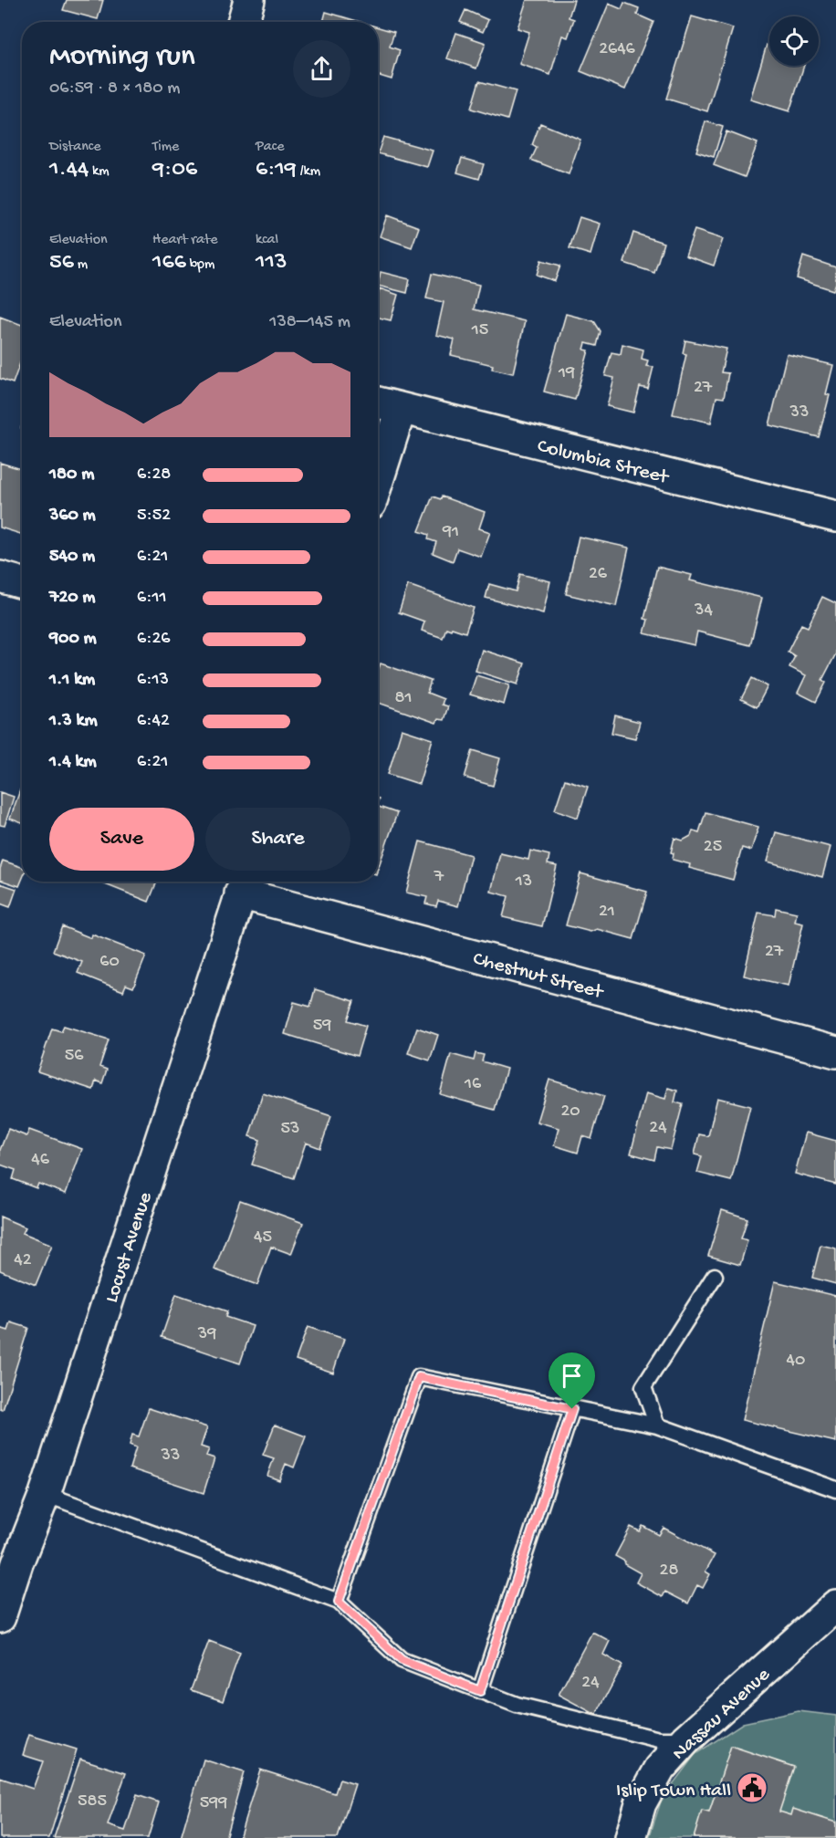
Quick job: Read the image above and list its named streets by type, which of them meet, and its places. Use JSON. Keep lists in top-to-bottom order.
{
  "streets": {
    "street": [
      "Columbia Street",
      "Chestnut Street",
      "Locust Avenue",
      "Nassau Avenue"
    ]
  },
  "crossings": [
    ["Chestnut Street", "Locust Avenue"]
  ],
  "places": {
    "public building": ["Islip Town Hall"]
  },
  "house_numbers": [
    "2646",
    "15",
    "19",
    "27",
    "33",
    "91",
    "26",
    "34",
    "81",
    "25",
    "7",
    "13",
    "21",
    "27",
    "60",
    "59",
    "56",
    "16",
    "20",
    "24",
    "53",
    "46",
    "45",
    "42",
    "39",
    "40",
    "33",
    "28",
    "24",
    "585",
    "599"
  ],
  "page": {
    "heading": ["Morning run", "06:59 · 8 × 180 m"],
    "stats": [
      ["Distance", "1.44 km"],
      ["Time", "9:06"],
      ["Pace", "6:19 /km"],
      ["Elevation", "56 m"],
      ["Heart rate", "166 bpm"],
      ["kcal", "113"]
    ],
    "chart": ["Elevation", "138–145 m"],
    "list": [
      {
        "name": "180 m",
        "note": "6:28"
      },
      {
        "name": "360 m",
        "note": "5:52"
      },
      {
        "name": "540 m",
        "note": "6:21"
      },
      {
        "name": "720 m",
        "note": "6:11"
      },
      {
        "name": "900 m",
        "note": "6:26"
      },
      {
        "name": "1.1 km",
        "note": "6:13"
      },
      {
        "name": "1.3 km",
        "note": "6:42"
      },
      {
        "name": "1.4 km",
        "note": "6:21"
      }
    ],
    "buttons": ["Save", "Share"]
  }
}
